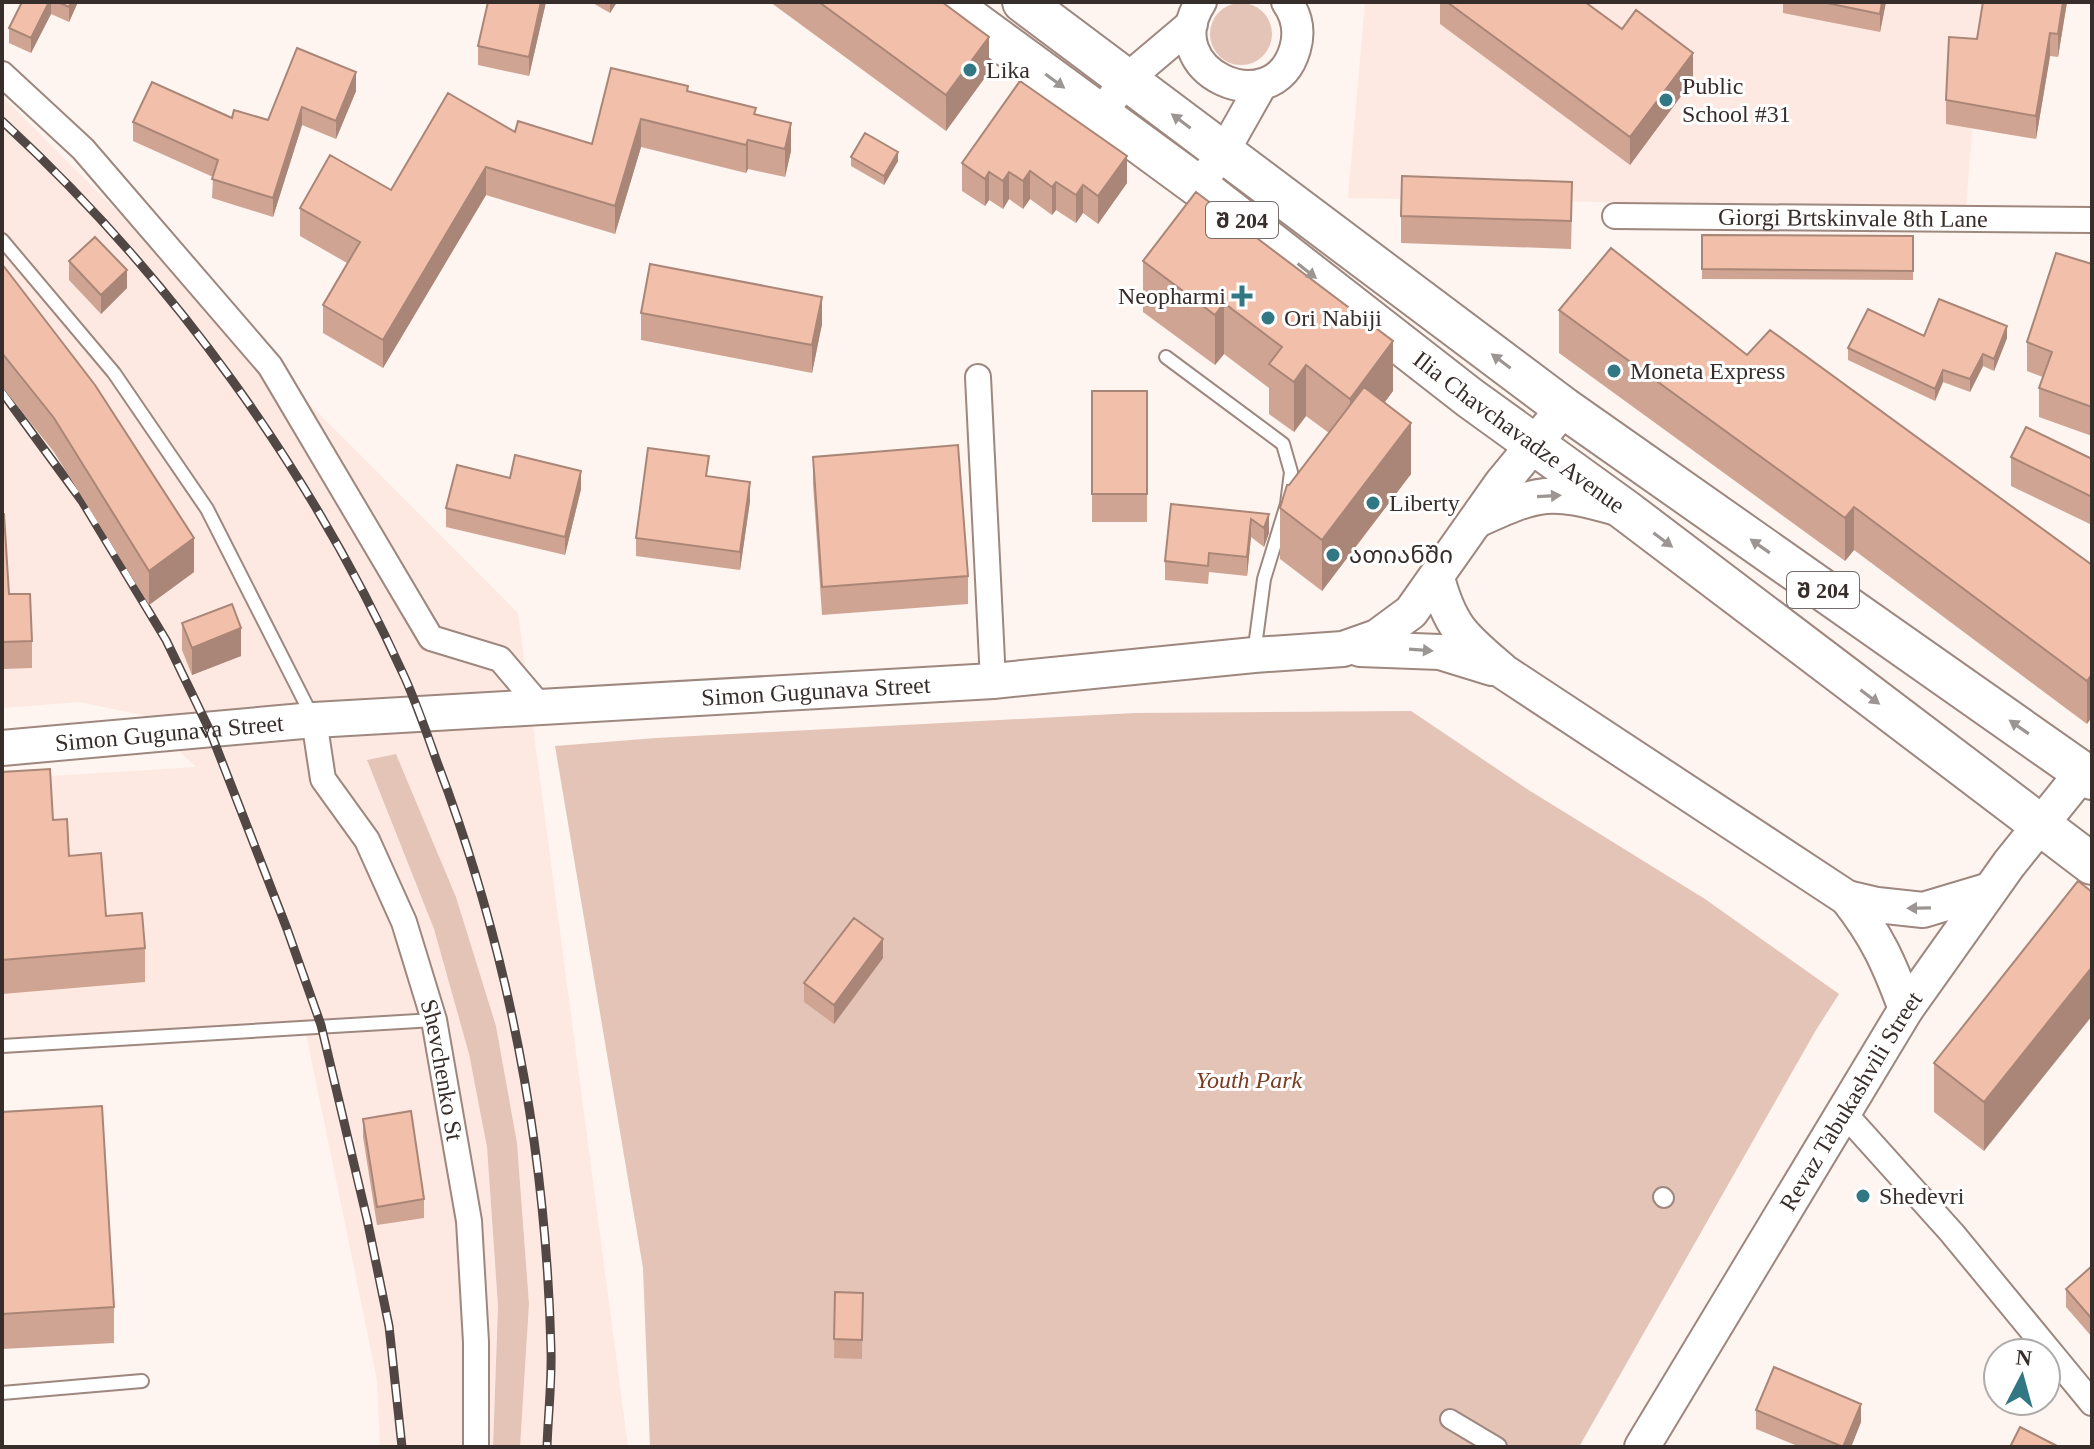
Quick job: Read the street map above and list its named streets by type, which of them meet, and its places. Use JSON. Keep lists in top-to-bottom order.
{
  "streets": {
    "main road": [
      "შ 204",
      "Ilia Chavchavadze Avenue",
      "Simon Gugunava Street",
      "Revaz Tabukashvili Street"
    ],
    "street": ["Giorgi Brtskinvale 8th Lane", "Shevchenko St"]
  },
  "crossings": [
    ["Ilia Chavchavadze Avenue", "Simon Gugunava Street"],
    ["Ilia Chavchavadze Avenue", "Revaz Tabukashvili Street"],
    ["Simon Gugunava Street", "Shevchenko St"]
  ],
  "parks": ["Youth Park"],
  "places": {
    "other": [
      "Lika",
      "Public School #31",
      "Ori Nabiji",
      "Moneta Express",
      "Liberty",
      "ათიანში",
      "Shedevri"
    ],
    "health": ["Neopharmi"]
  },
  "north": "top"
}
